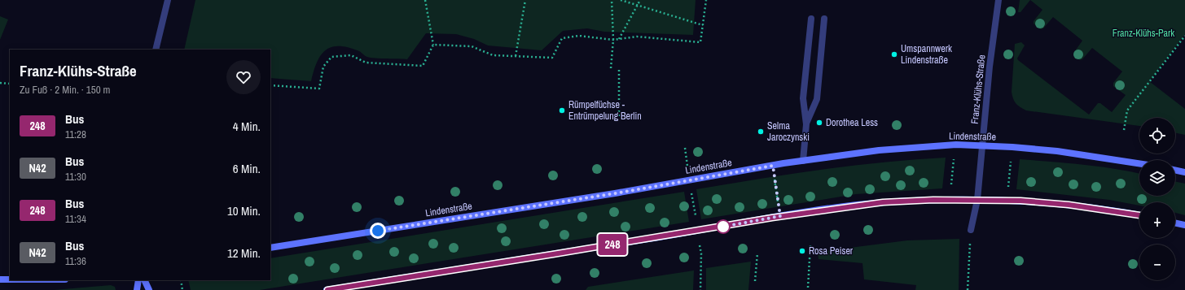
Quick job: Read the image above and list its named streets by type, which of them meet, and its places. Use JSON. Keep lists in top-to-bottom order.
{
  "streets": {
    "main road": ["Lindenstraße"],
    "street": ["Franz-Klühs-Straße"]
  },
  "crossings": [
    ["Franz-Klühs-Straße", "Lindenstraße"]
  ],
  "parks": ["Franz-Klühs-Park"],
  "places": [
    "Umspannwerk Lindenstraße",
    "Rümpelfüchse - Entrümpelung Berlin",
    "Dorothea Less",
    "Selma Jaroczynski",
    "Rosa Peiser"
  ],
  "lines": ["bus line 248"],
  "page": {
    "on_map": "248",
    "heading": ["Franz-Klühs-Straße", "Zu Fuß · 2 Min. · 150 m"],
    "list": [
      {
        "mark": "248",
        "name": "Bus",
        "note": "11:28",
        "value": "4 Min."
      },
      {
        "mark": "N42",
        "name": "Bus",
        "note": "11:30",
        "value": "6 Min."
      },
      {
        "mark": "248",
        "name": "Bus",
        "note": "11:34",
        "value": "10 Min."
      },
      {
        "mark": "N42",
        "name": "Bus",
        "note": "11:36",
        "value": "12 Min."
      }
    ],
    "map_buttons": ["+", "−"]
  }
}
